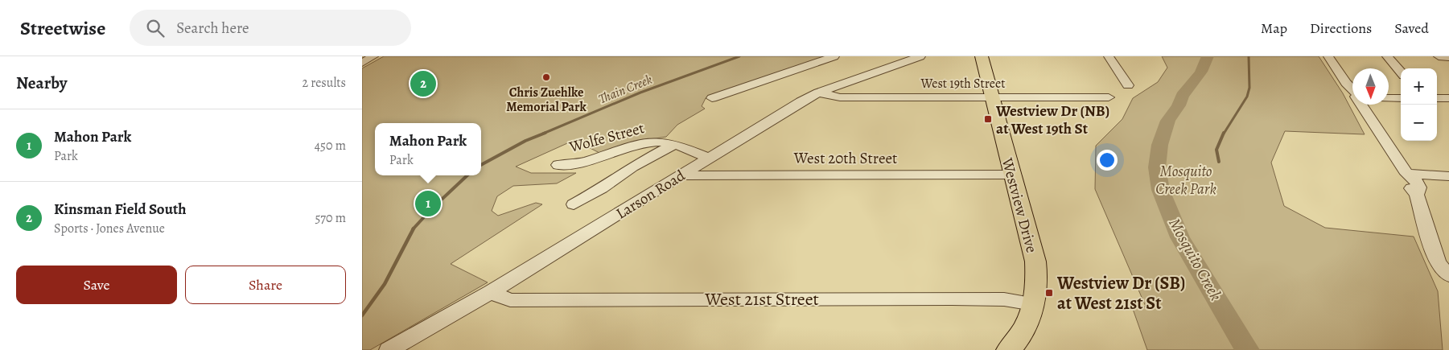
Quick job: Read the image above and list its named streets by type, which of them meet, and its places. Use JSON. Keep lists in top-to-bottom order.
{
  "streets": {
    "main road": ["Westview Drive"],
    "street": [
      "West 19th Street",
      "Wolfe Street",
      "West 20th Street",
      "Larson Road",
      "West 21st Street"
    ]
  },
  "crossings": [
    ["West 19th Street", "Larson Road"],
    ["West 19th Street", "Westview Drive"],
    ["Wolfe Street", "Larson Road"],
    ["West 20th Street", "Larson Road"],
    ["West 20th Street", "Westview Drive"],
    ["Larson Road", "West 21st Street"],
    ["Westview Drive", "West 21st Street"]
  ],
  "water": ["Thain Creek", "Mosquito Creek"],
  "parks": ["Mosquito Creek Park"],
  "places": {
    "other": ["Chris Zuehlke Memorial Park"],
    "transit": ["Westview Dr (NB) at West 19th St", "Westview Dr (SB) at West 21st St"]
  },
  "north": "bottom",
  "page": {
    "header": "Streetwise",
    "search": "Search here",
    "nav": ["Map", "Directions", "Saved"],
    "heading": ["Nearby", "2 results"],
    "map_buttons": ["+", "−"],
    "pins": ["2", "1"],
    "list": [
      {
        "mark": "1",
        "name": "Mahon Park",
        "note": "Park",
        "value": "450 m"
      },
      {
        "mark": "2",
        "name": "Kinsman Field South",
        "note": "Sports · Jones Avenue",
        "value": "570 m"
      }
    ],
    "popup": ["Mahon Park", "Park"],
    "buttons": ["Save", "Share"]
  }
}
